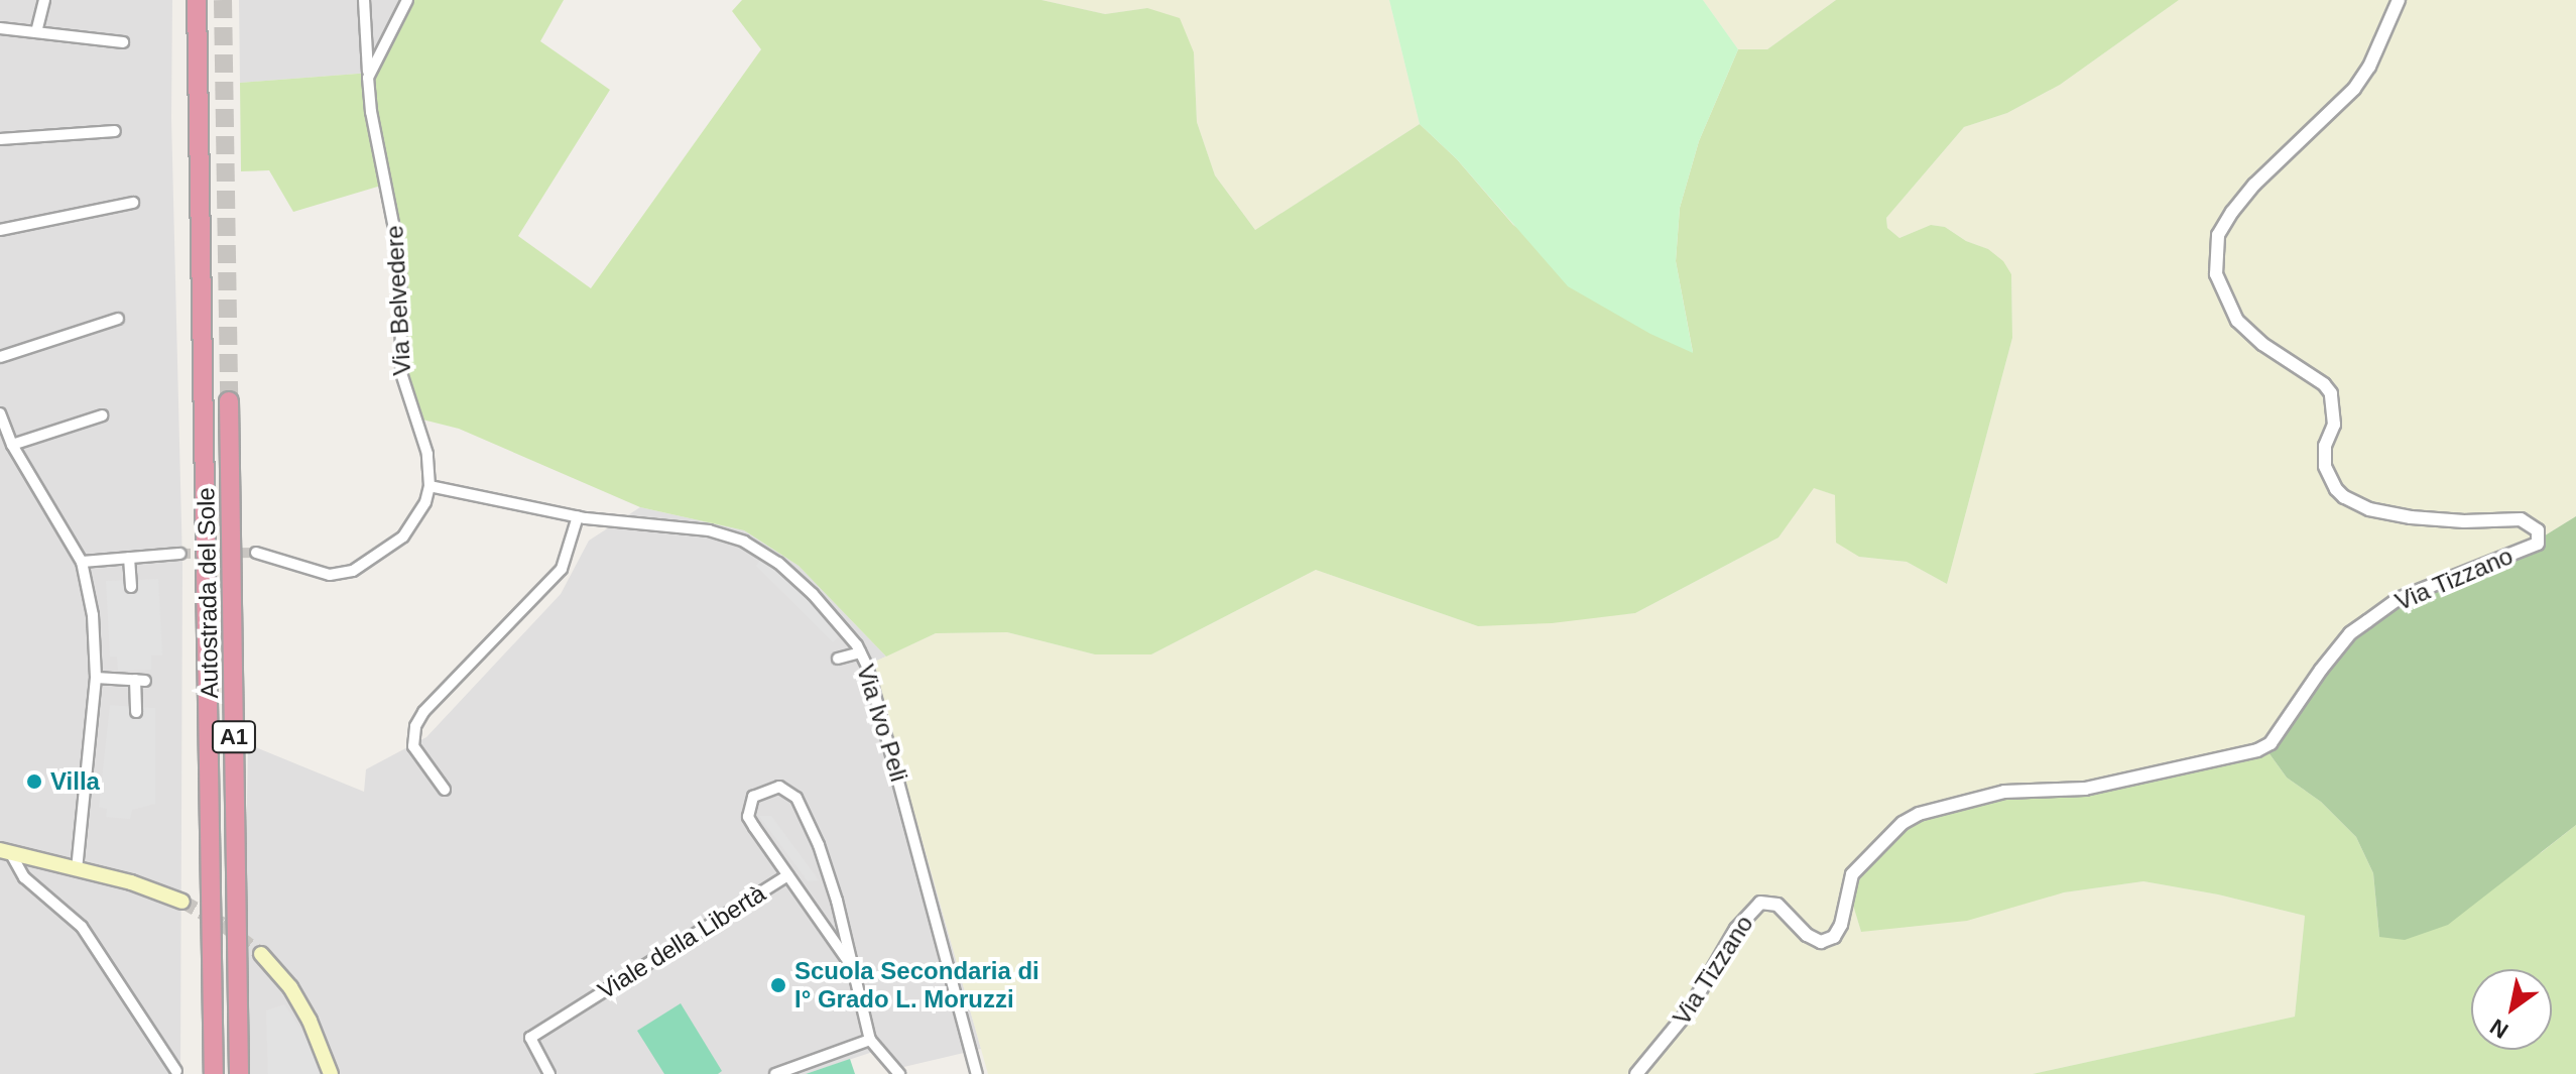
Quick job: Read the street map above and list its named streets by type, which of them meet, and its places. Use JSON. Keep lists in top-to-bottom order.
{
  "streets": {
    "highway": ["Autostrada del Sole", "A1"],
    "street": [
      "Via Belvedere",
      "Via Tizzano",
      "Via Ivo Peli",
      "Viale della Libertà"
    ]
  },
  "crossings": [
    ["Via Belvedere", "Via Ivo Peli"]
  ],
  "places": ["Villa", "Scuola Secondaria di I° Grado L. Moruzzi"],
  "north": "bottom left"
}
